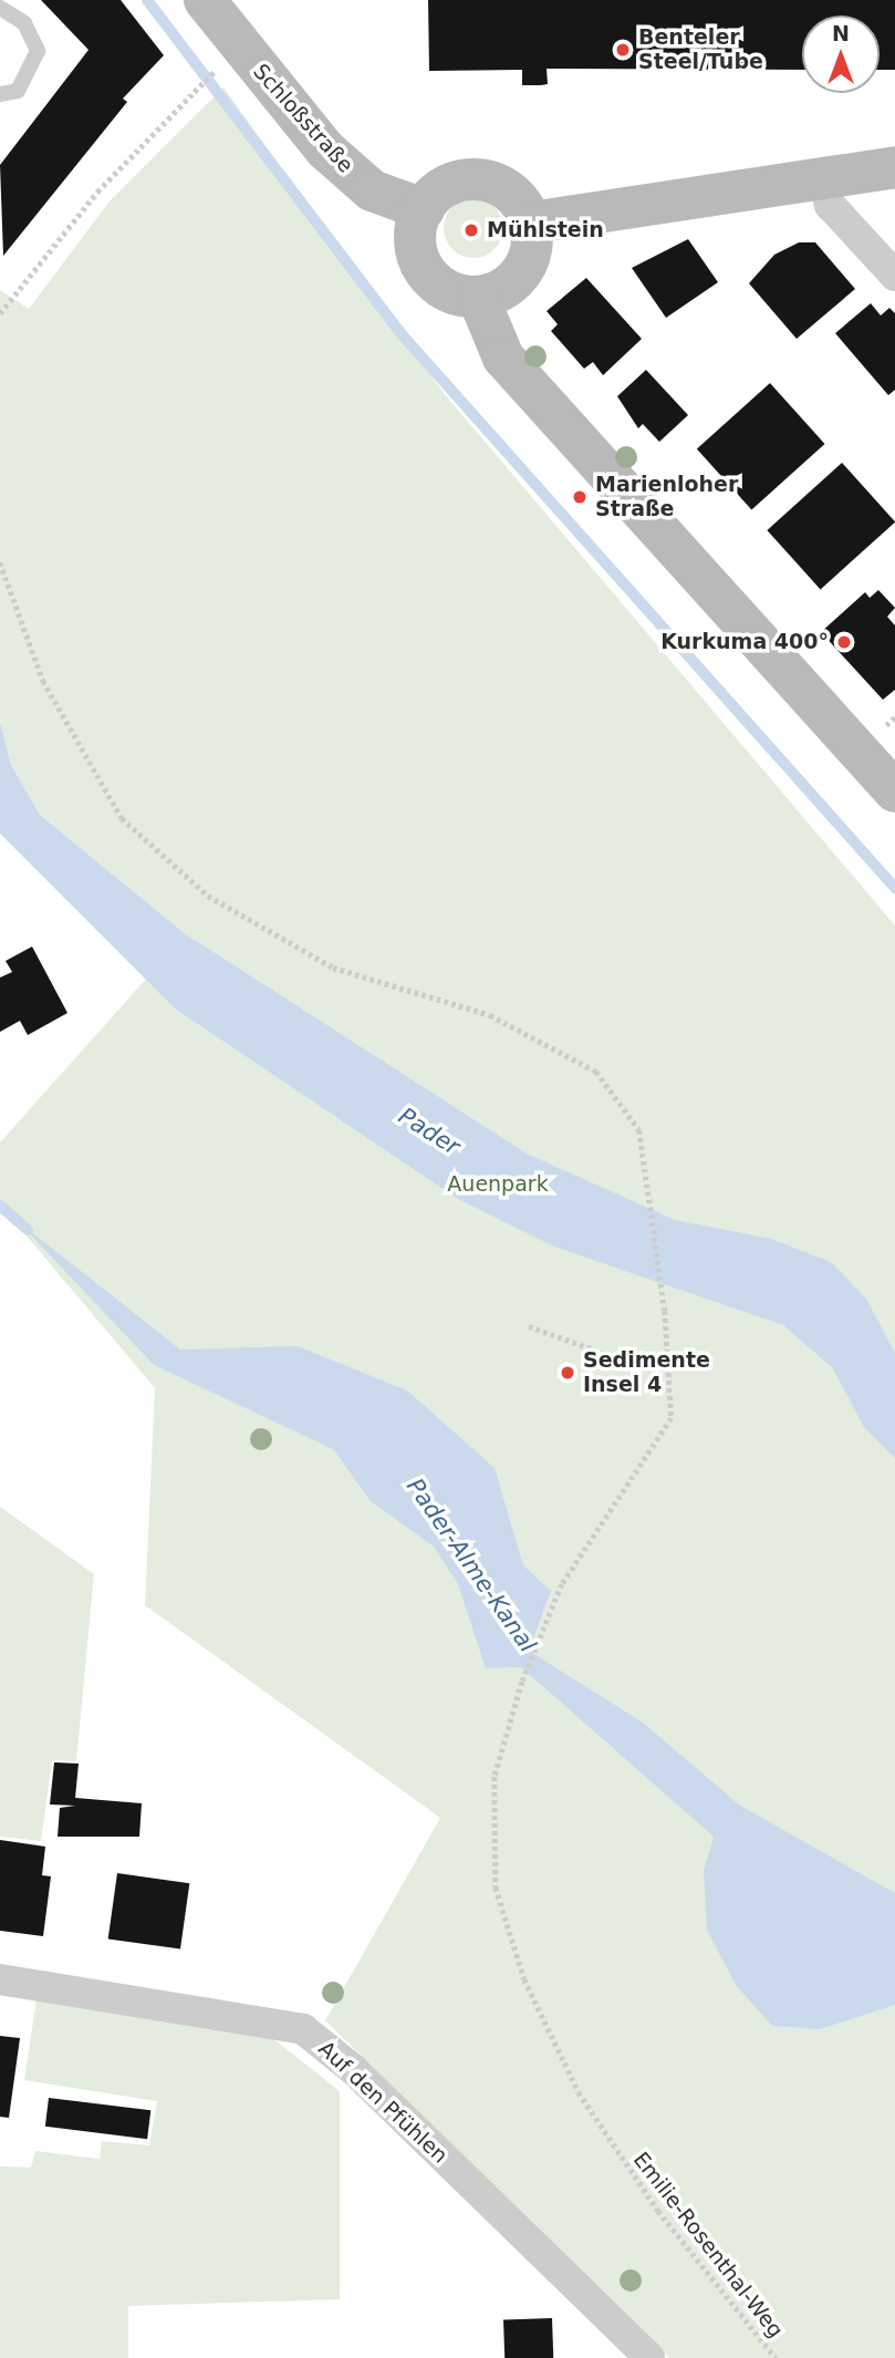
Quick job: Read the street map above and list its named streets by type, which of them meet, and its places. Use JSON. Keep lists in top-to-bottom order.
{
  "streets": {
    "street": ["Schloßstraße", "Auf den Pfühlen"],
    "path": ["Emilie-Rosenthal-Weg"]
  },
  "water": ["Pader", "Pader-Alme-Kanal"],
  "parks": ["Auenpark"],
  "places": [
    "Benteler Steel/Tube",
    "Mühlstein",
    "Marienloher Straße",
    "Kurkuma 400°",
    "Sedimente Insel 4"
  ],
  "north": "top"
}
